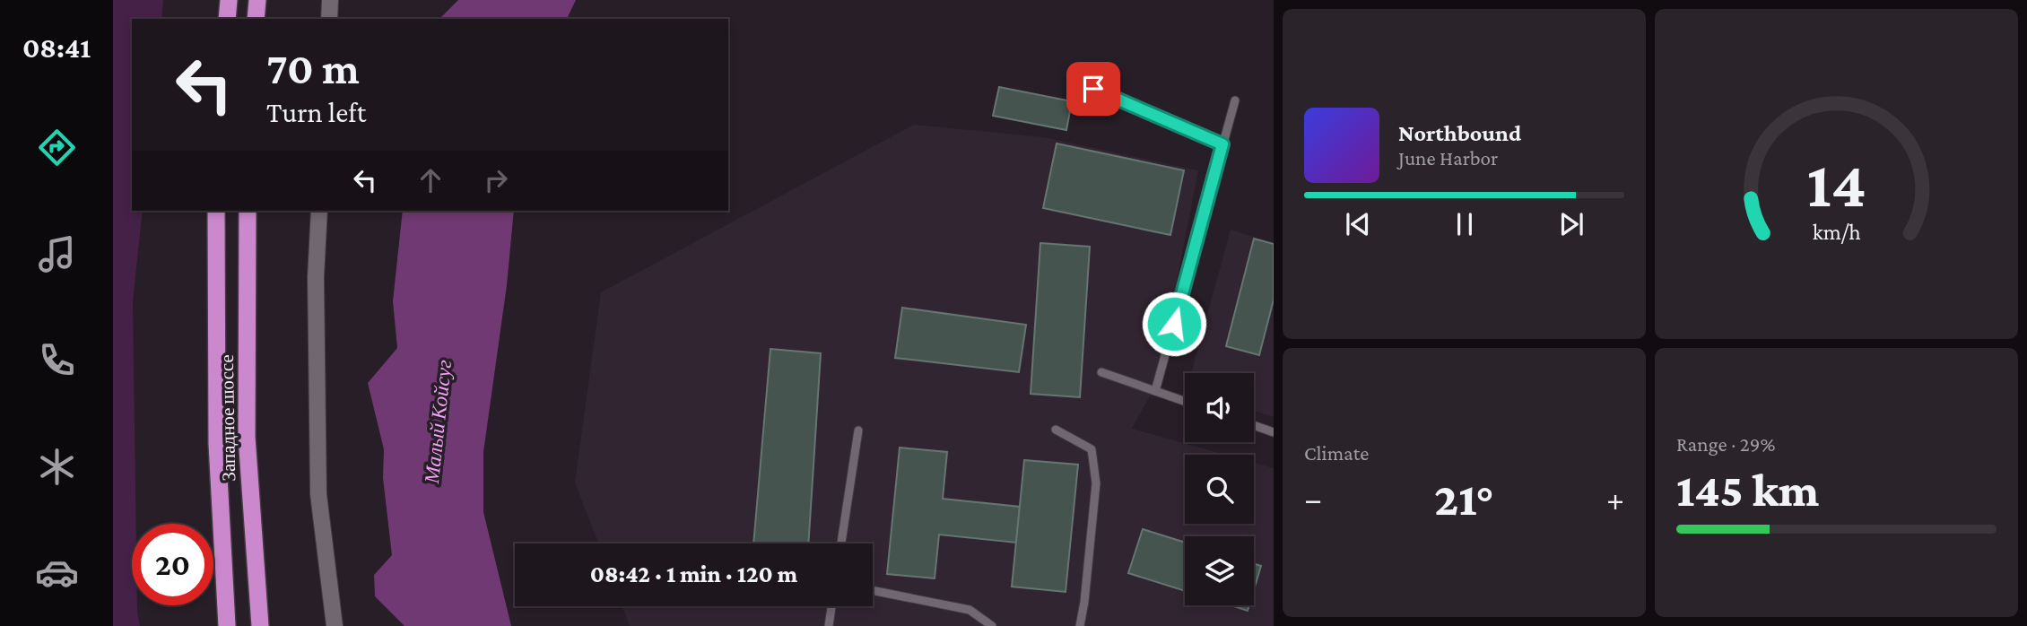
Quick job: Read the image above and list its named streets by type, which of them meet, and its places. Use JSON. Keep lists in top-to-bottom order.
{
  "streets": {
    "highway": ["Западное шоссе"]
  },
  "water": ["Малый Койсуг"],
  "page": {
    "tabs": "08:41",
    "turn": ["70 m", "Turn left"],
    "song": ["Northbound", "June Harbor"],
    "tile": [
      "Climate",
      ["Range · 29%", "145 km"]
    ],
    "heat": ["−", "21°", "+"],
    "limit": "20",
    "trip": "08:42 · 1 min · 120 m",
    "gauge": ["14", "km/h"]
  }
}
